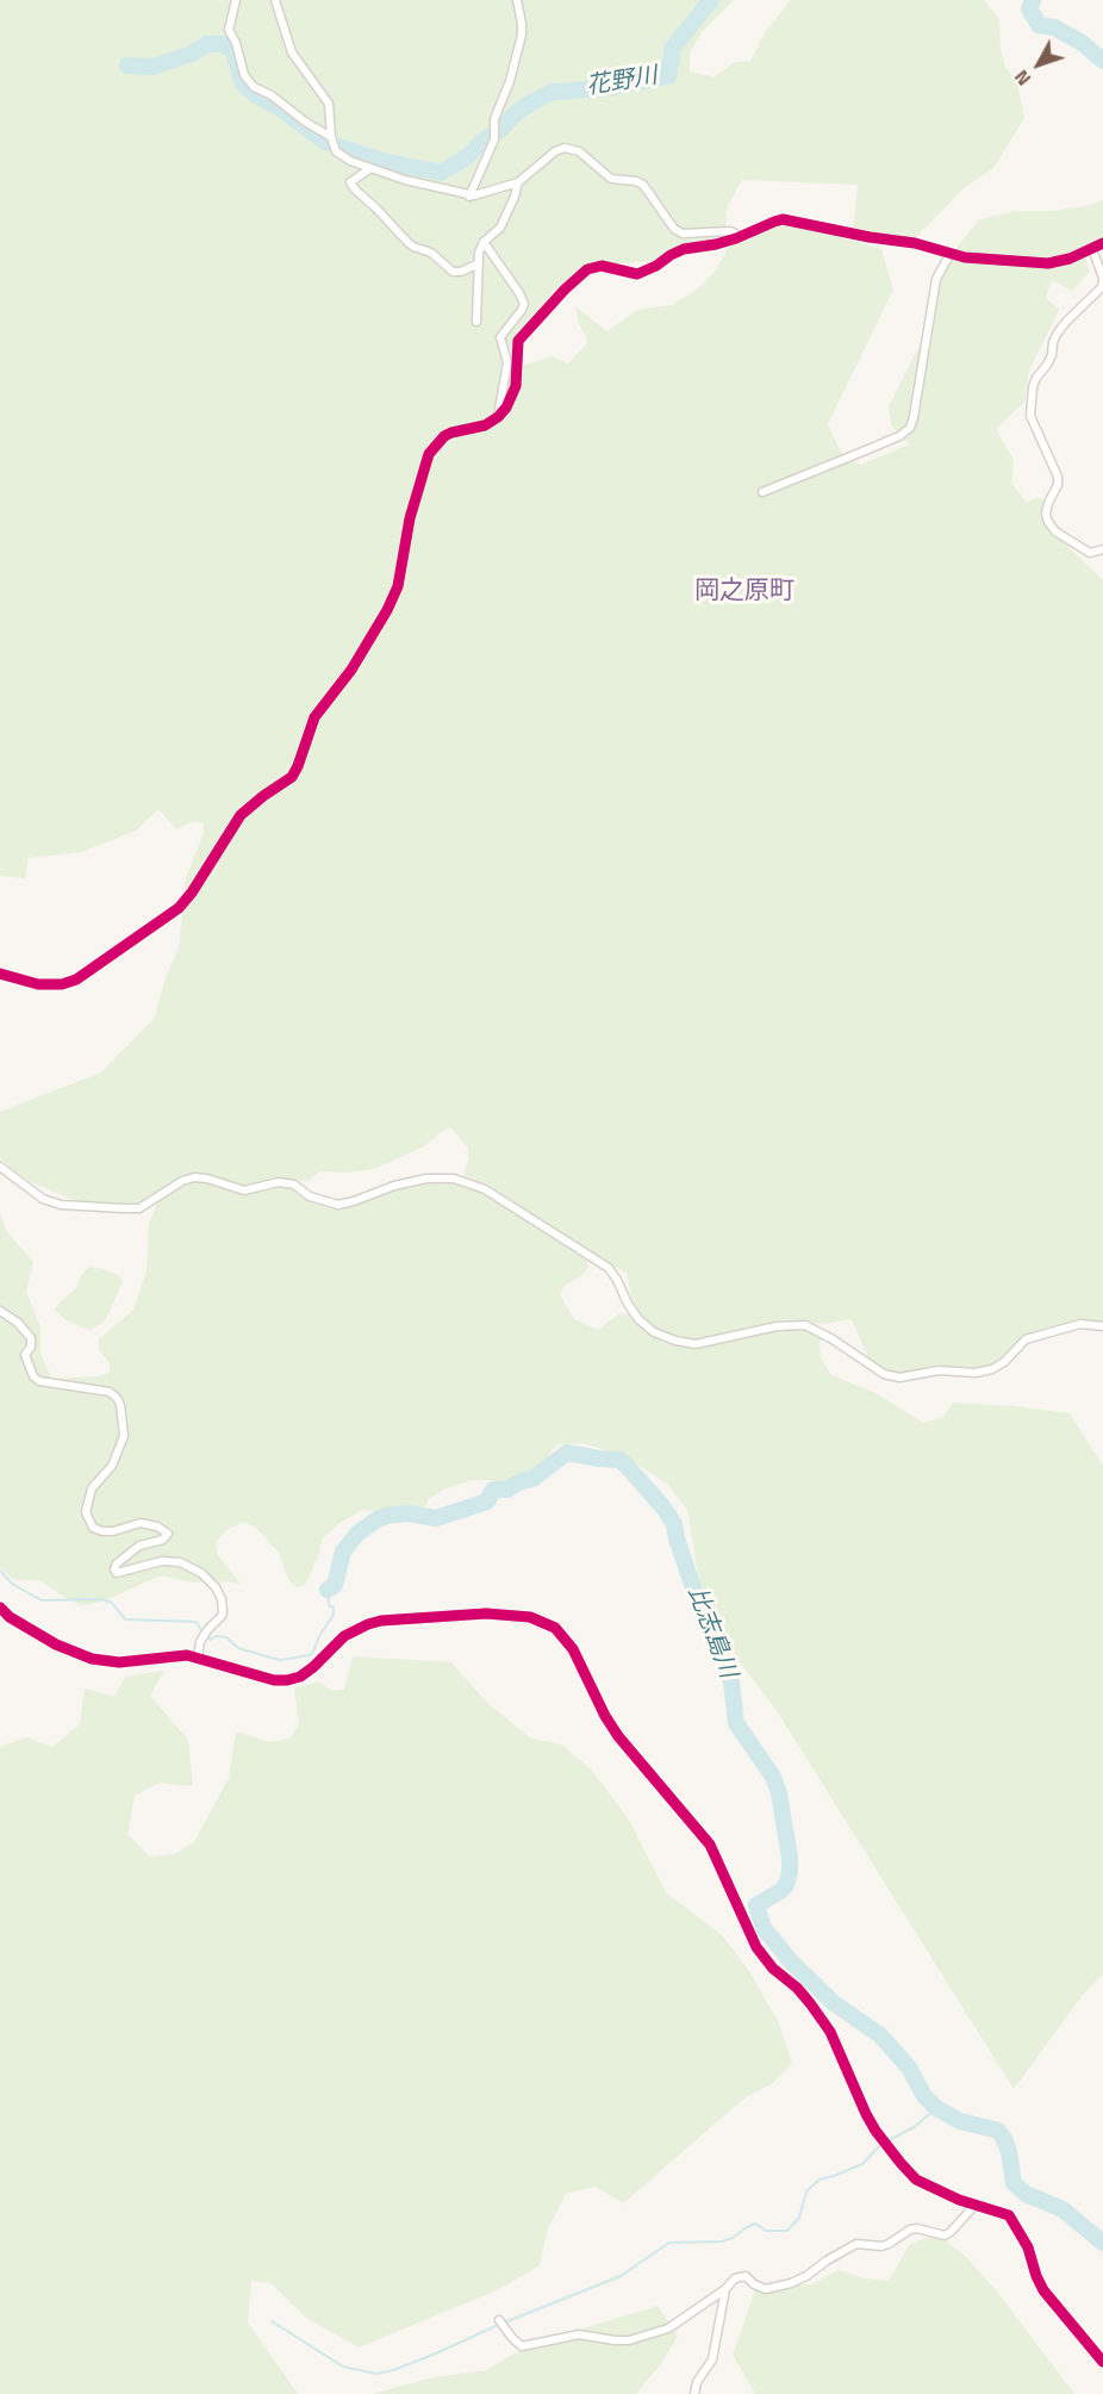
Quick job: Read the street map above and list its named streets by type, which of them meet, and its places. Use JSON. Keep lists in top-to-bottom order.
{
  "districts": ["岡之原町"],
  "water": ["花野川", "比志島川"],
  "north": "bottom left"
}
